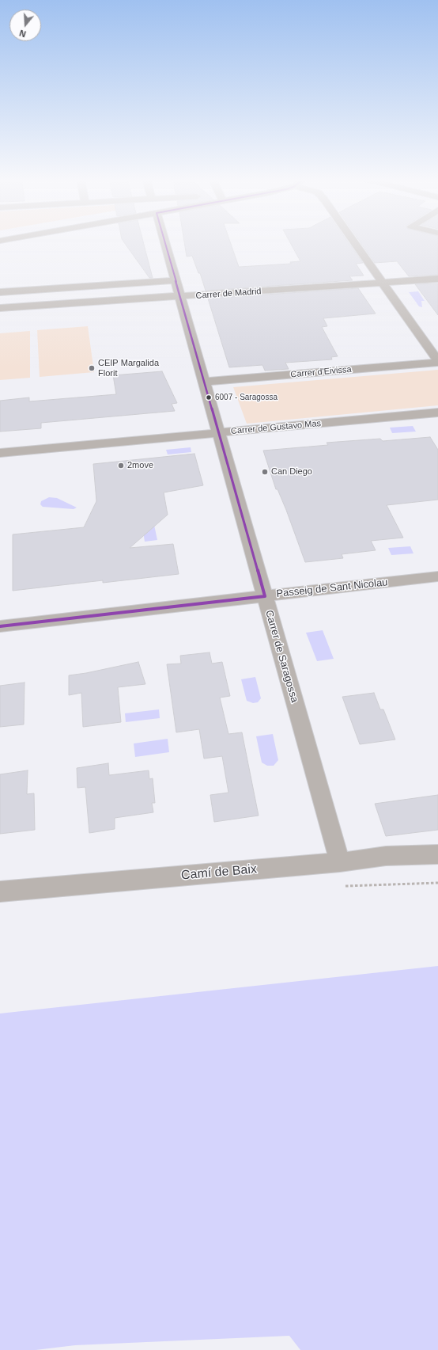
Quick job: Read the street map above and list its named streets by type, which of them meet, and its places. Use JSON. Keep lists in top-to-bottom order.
{
  "streets": {
    "street": [
      "Carrer de Madrid",
      "Carrer d'Eivissa",
      "Carrer de Gustavo Mas",
      "Passeig de Sant Nicolau",
      "Carrer de Saragossa",
      "Camí de Baix"
    ]
  },
  "crossings": [
    ["Carrer de Madrid", "Carrer de Saragossa"],
    ["Carrer d'Eivissa", "Carrer de Saragossa"],
    ["Carrer de Gustavo Mas", "Carrer de Saragossa"],
    ["Passeig de Sant Nicolau", "Carrer de Saragossa"],
    ["Carrer de Saragossa", "Camí de Baix"]
  ],
  "places": [
    "CEIP Margalida Florit",
    "6007 - Saragossa",
    "2move",
    "Can Diego"
  ],
  "north": "bottom"
}
